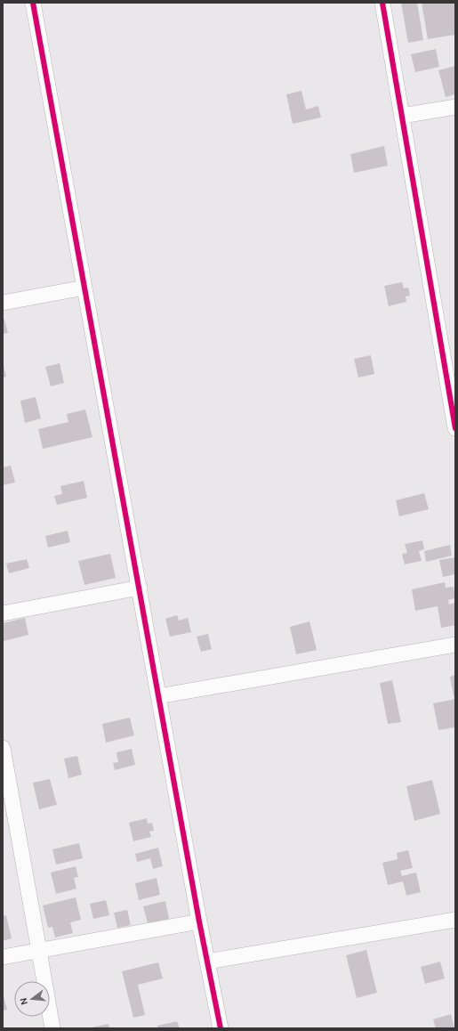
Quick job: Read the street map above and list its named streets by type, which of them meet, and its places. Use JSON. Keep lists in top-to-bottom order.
{
  "north": "left"
}
